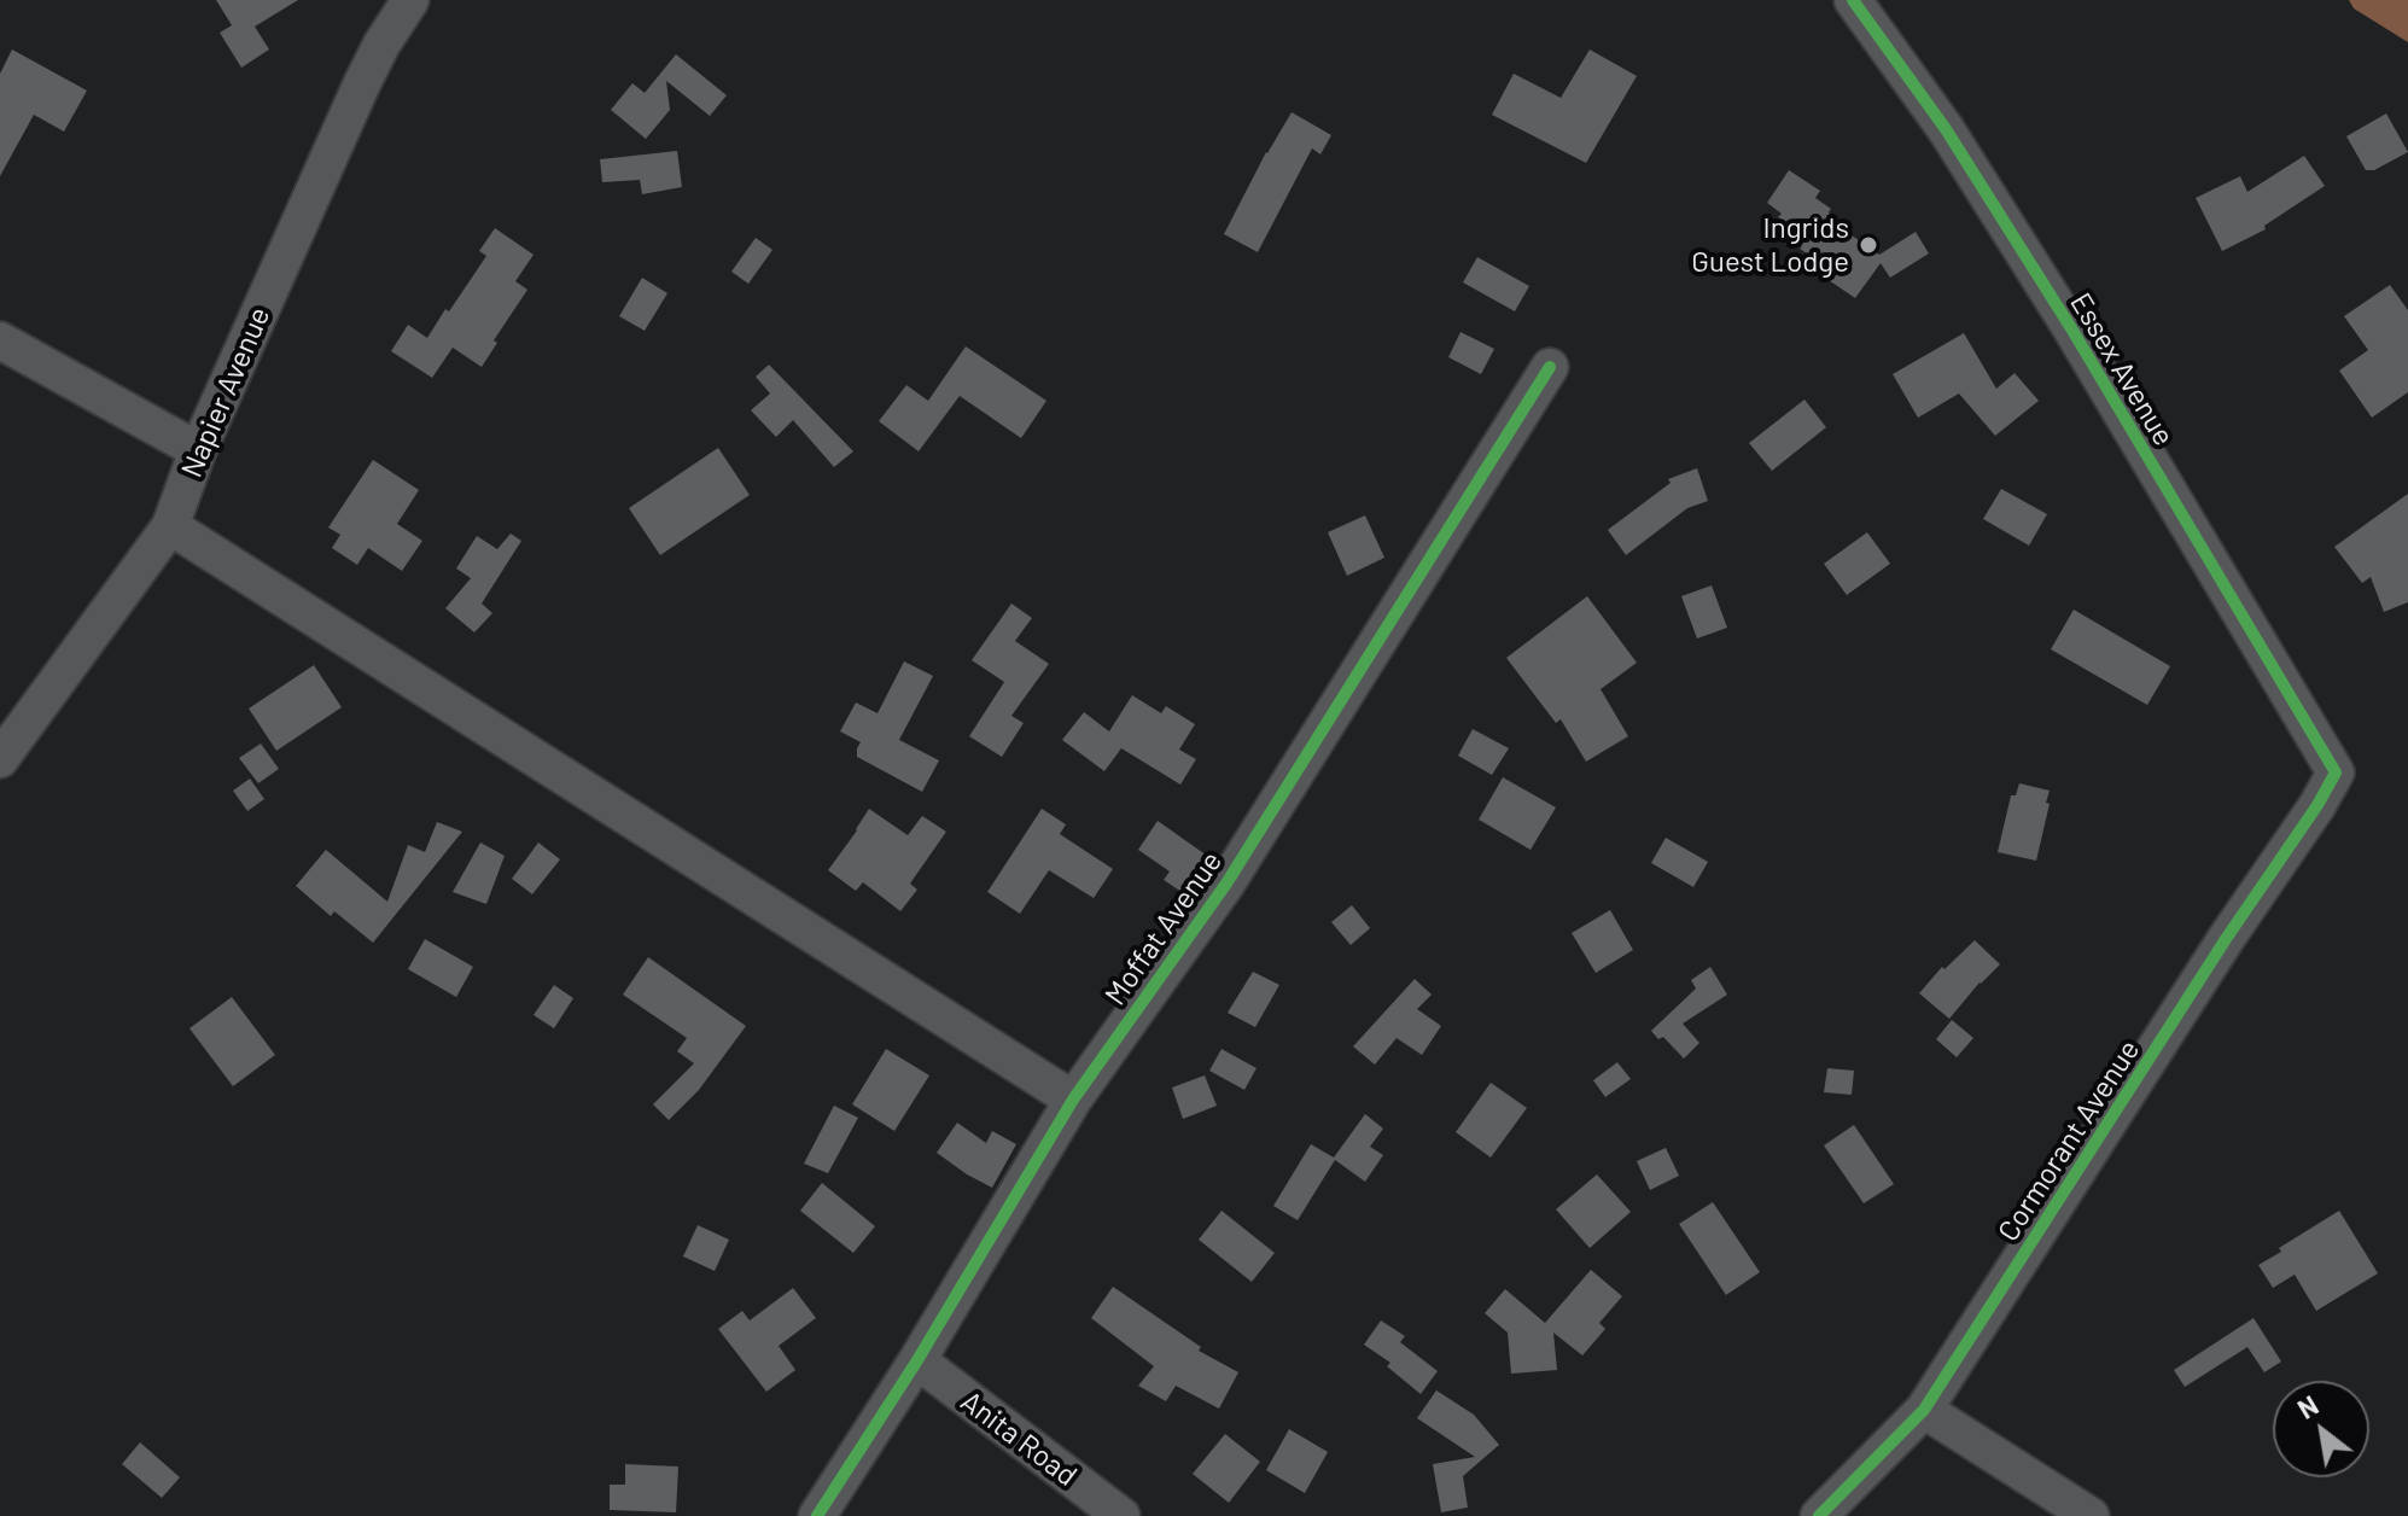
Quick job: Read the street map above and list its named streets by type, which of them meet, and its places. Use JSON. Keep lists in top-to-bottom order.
{
  "streets": {
    "street": [
      "Essex Avenue",
      "Napier Avenue",
      "Moffat Avenue",
      "Cormorant Avenue",
      "Anita Road"
    ]
  },
  "crossings": [
    ["Essex Avenue", "Cormorant Avenue"],
    ["Moffat Avenue", "Anita Road"]
  ],
  "places": ["Ingrids Guest Lodge"],
  "north": "top left"
}
